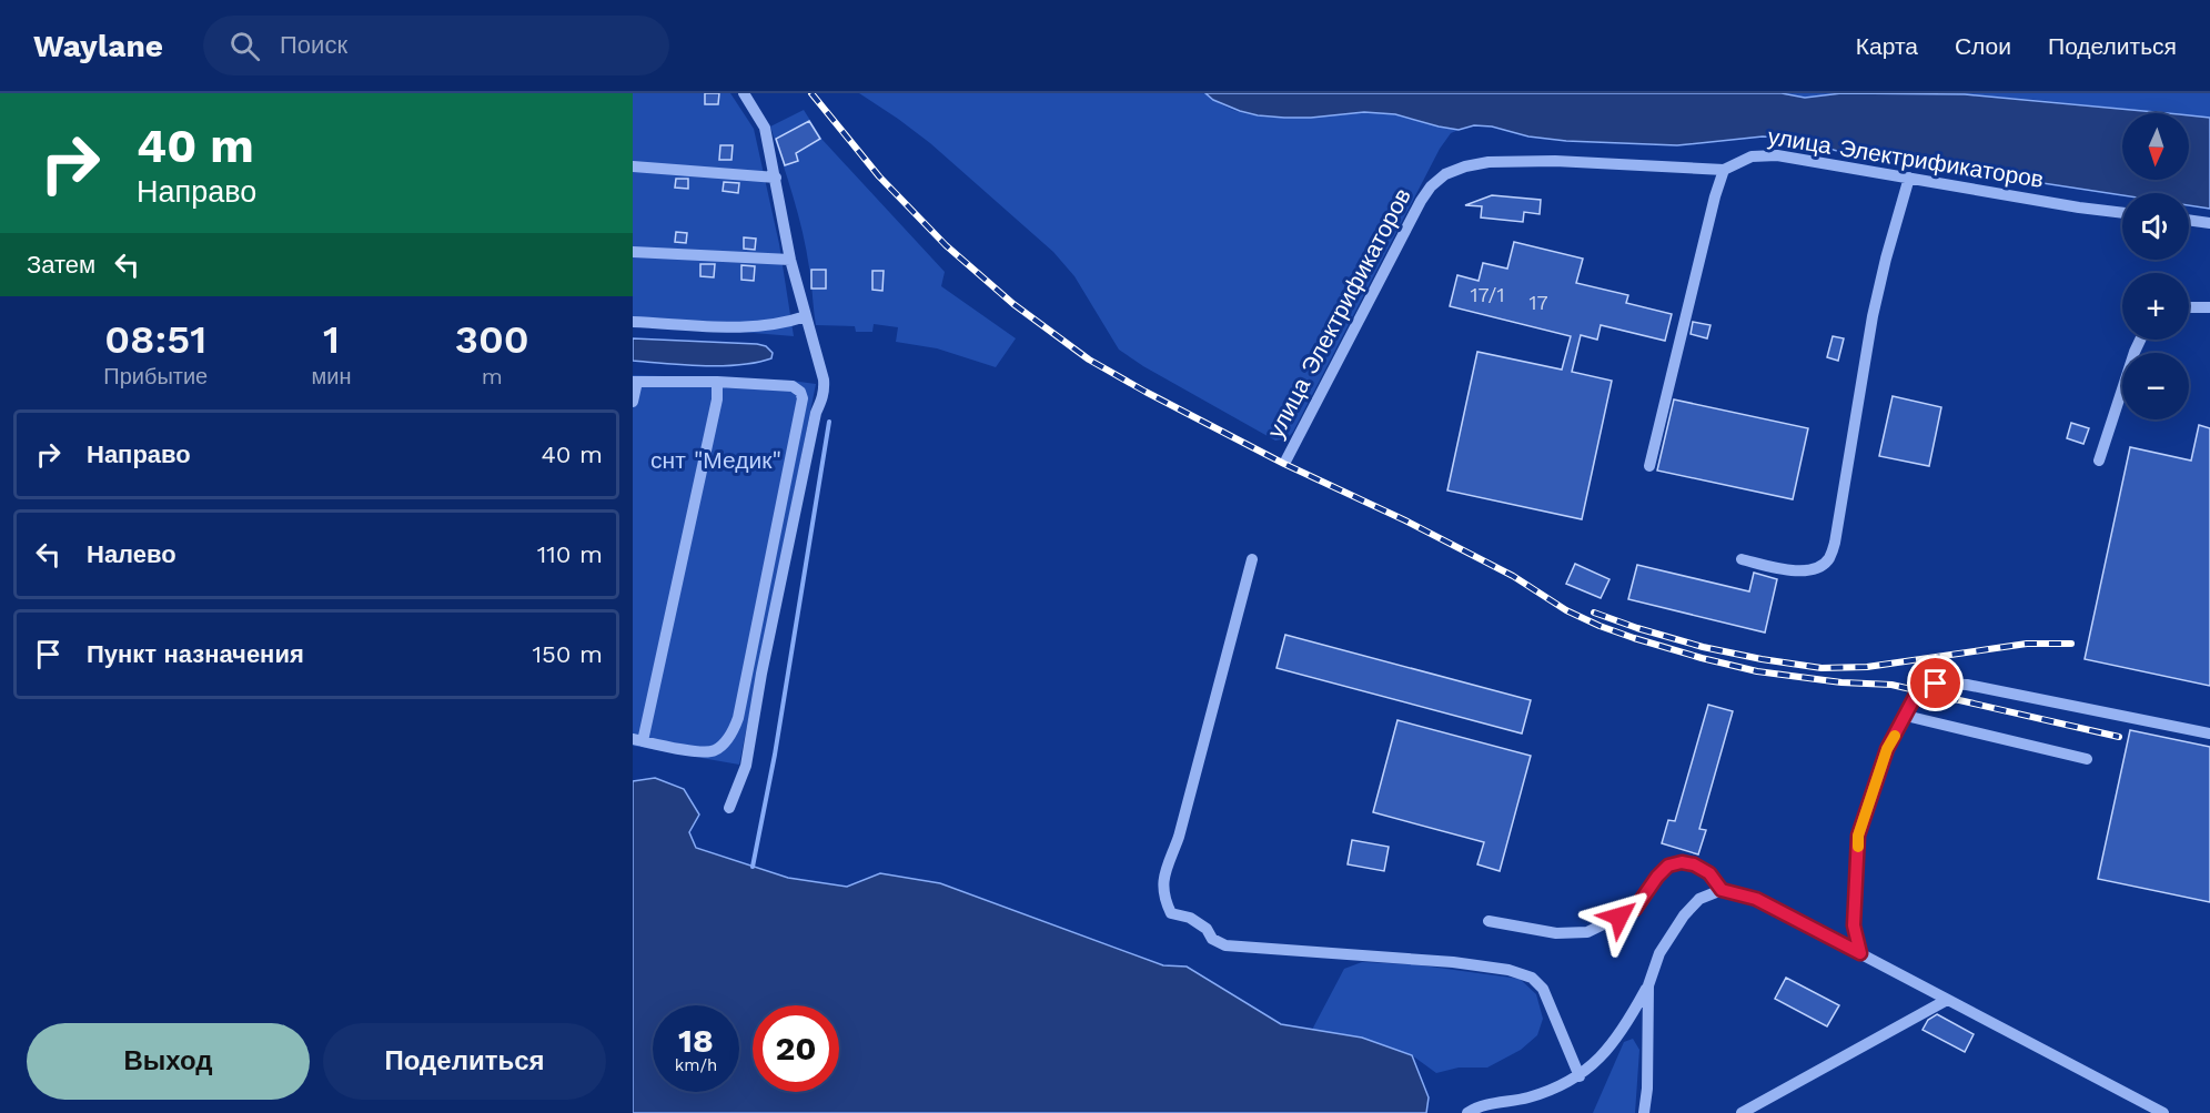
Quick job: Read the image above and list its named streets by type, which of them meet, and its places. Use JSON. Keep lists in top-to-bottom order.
{
  "streets": {
    "street": ["улица Электрификаторов"]
  },
  "parks": ["снт \"Медик\""],
  "house_numbers": ["17/1", "17"],
  "north": "bottom",
  "page": {
    "header": "Waylane",
    "search": "Поиск",
    "nav": ["Карта", "Слои", "Поделиться"],
    "turn": ["40 m", "Направо"],
    "map_buttons": ["+", "−"],
    "then": "Затем",
    "eta": [
      "08:51",
      "Прибытие",
      "1",
      "мин",
      "300",
      "m"
    ],
    "list": [
      {
        "name": "Направо",
        "value": "40 m"
      },
      {
        "name": "Налево",
        "value": "110 m"
      },
      {
        "name": "Пункт назначения",
        "value": "150 m"
      }
    ],
    "speed": "18 km/h",
    "limit": "20",
    "buttons": ["Выход", "Поделиться"]
  }
}
